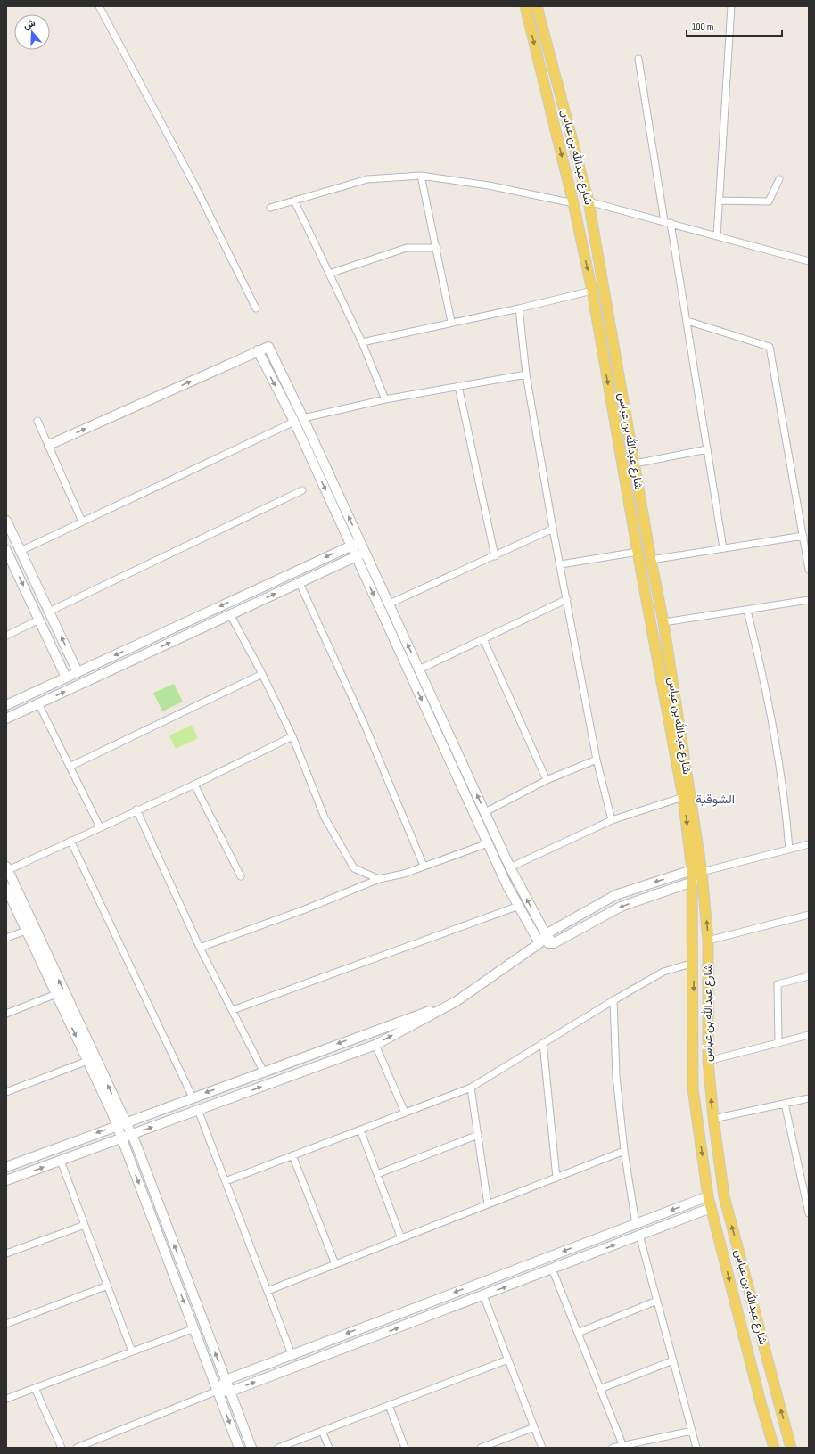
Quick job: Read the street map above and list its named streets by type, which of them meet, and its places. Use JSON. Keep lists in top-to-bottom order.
{
  "streets": {
    "main road": ["شارع عبدالله بن عباس"]
  },
  "districts": ["الشوقية"],
  "scale_bar": "100 m",
  "north": "top"
}
